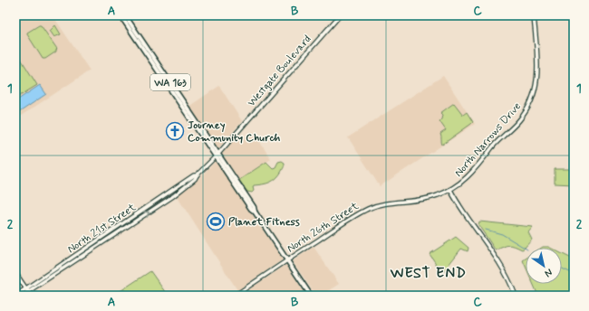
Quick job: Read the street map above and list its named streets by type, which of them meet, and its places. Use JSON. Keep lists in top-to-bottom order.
{
  "streets": {
    "main road": [
      "Westgate Boulevard",
      "WA 163",
      "North Narrows Drive",
      "North 26th Street",
      "North 21st Street"
    ]
  },
  "crossings": [
    ["Westgate Boulevard", "WA 163"],
    ["Westgate Boulevard", "North 21st Street"],
    ["WA 163", "North 26th Street"],
    ["WA 163", "North 21st Street"],
    ["North Narrows Drive", "North 26th Street"]
  ],
  "districts": ["WEST END"],
  "places": {
    "church": ["Journey Community Church"],
    "sports": ["Planet Fitness"]
  },
  "north": "bottom right",
  "grid": {
    "columns": ["A", "B", "C"],
    "rows": ["1", "2"]
  }
}
